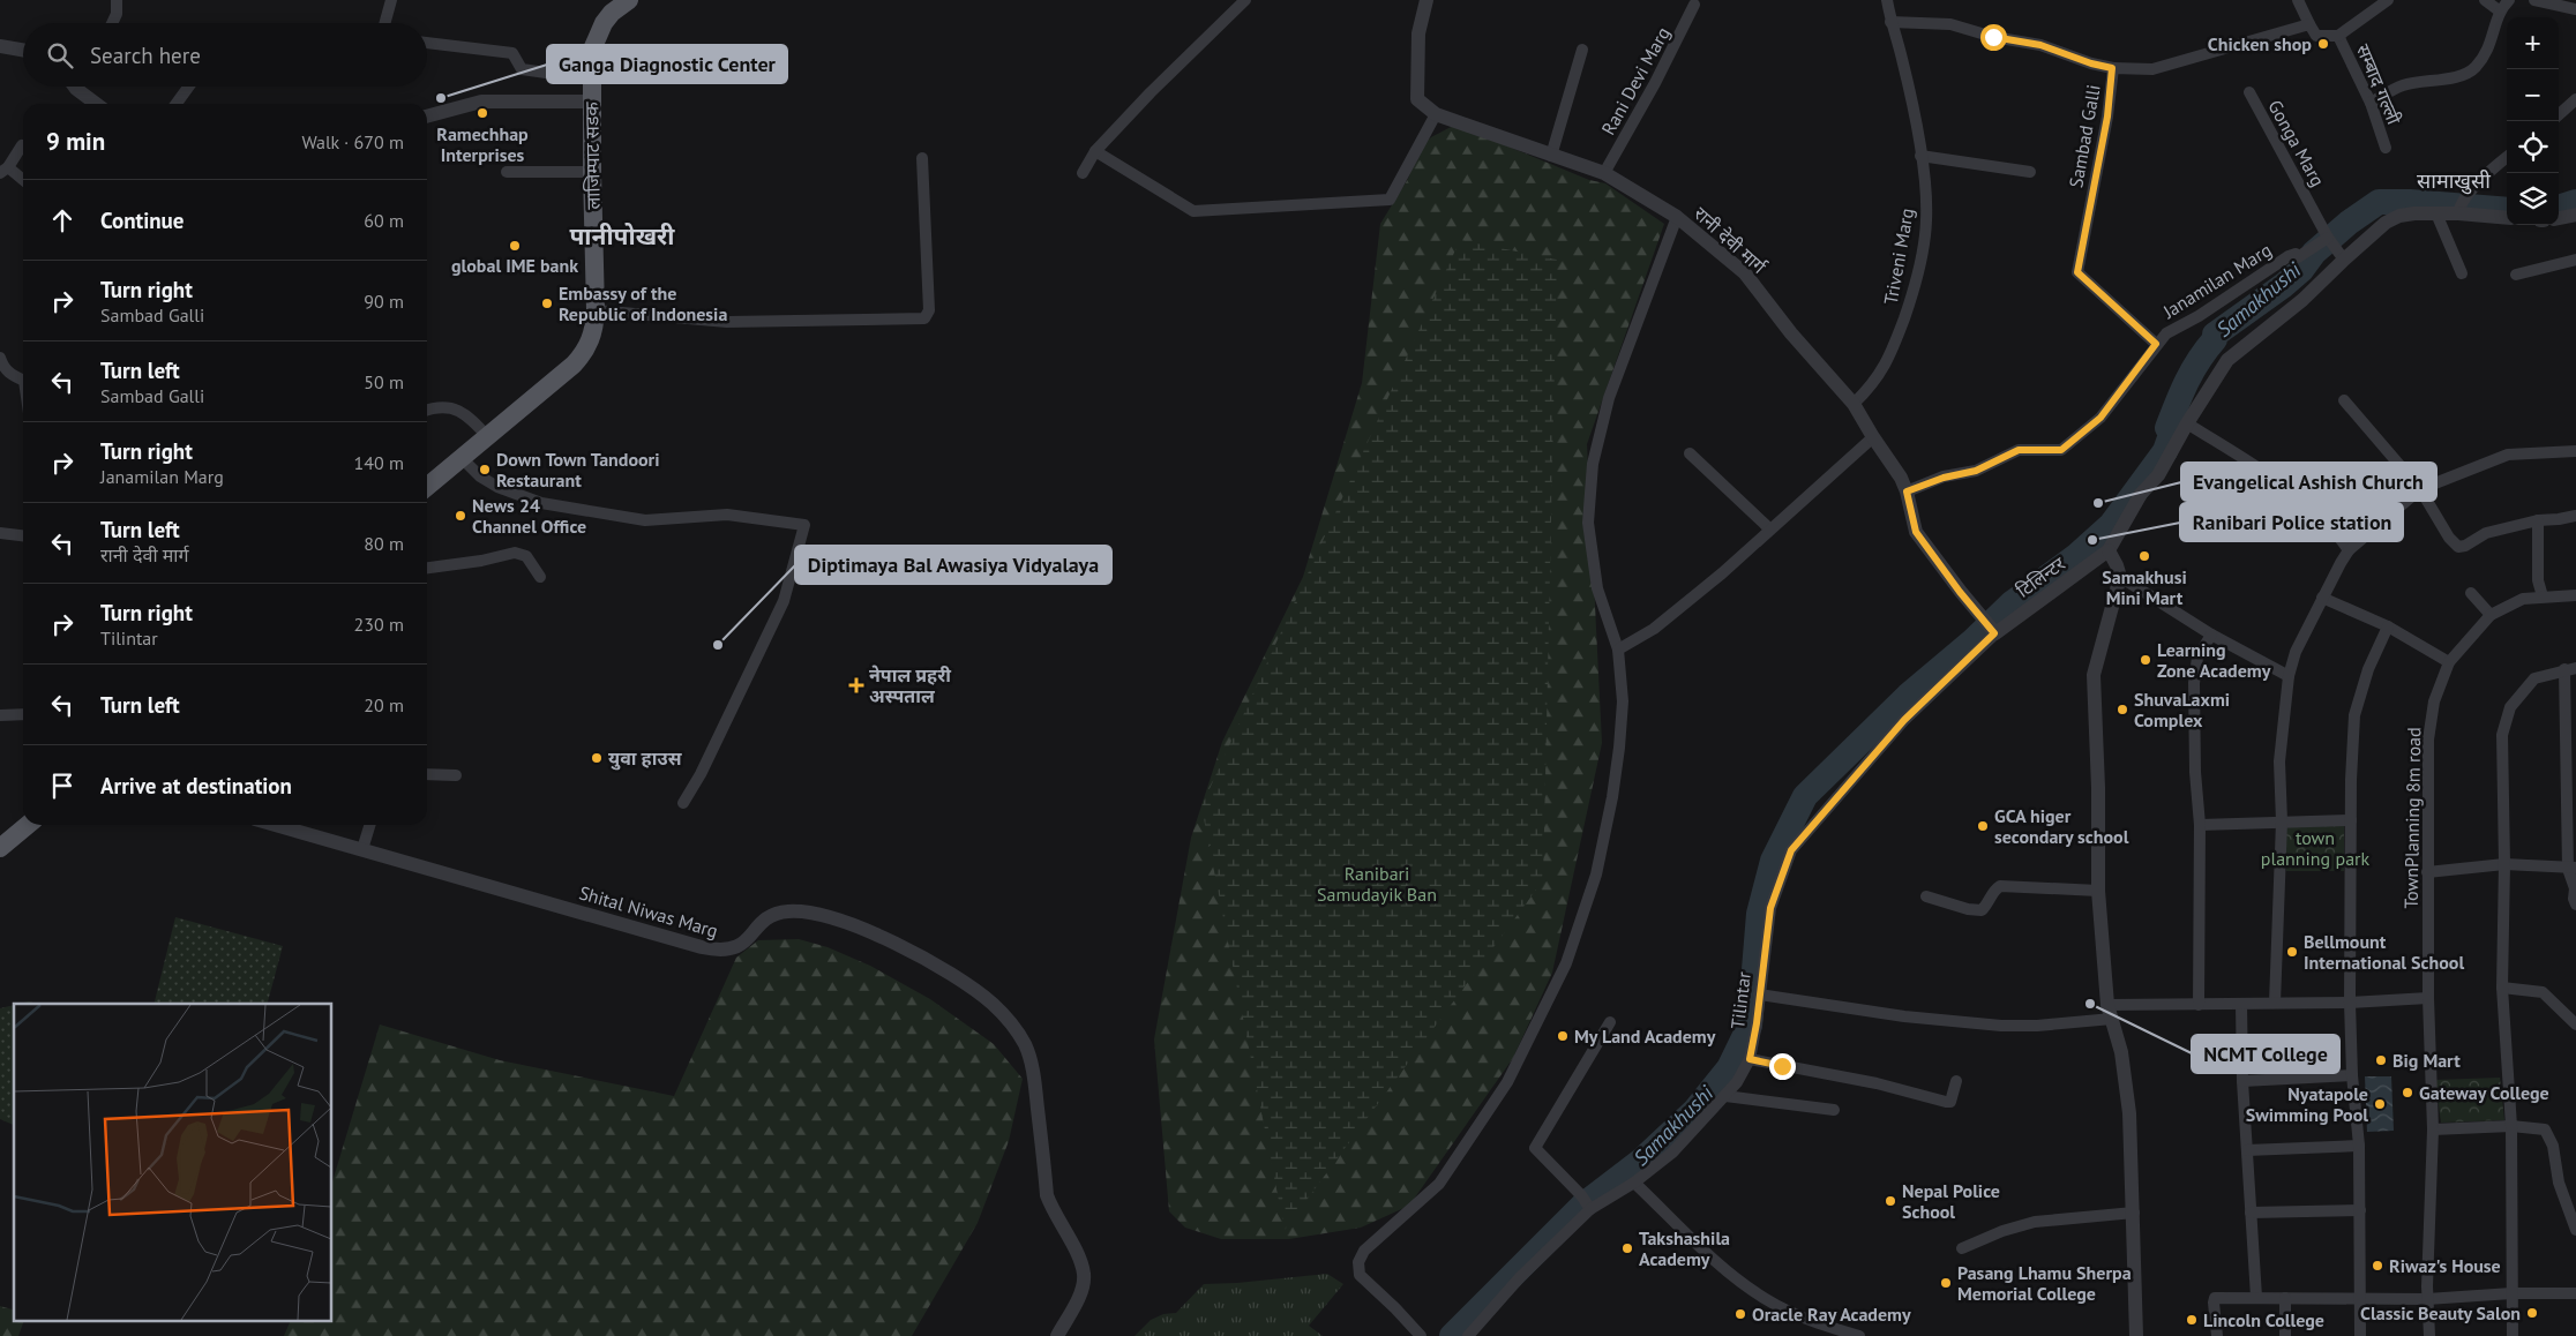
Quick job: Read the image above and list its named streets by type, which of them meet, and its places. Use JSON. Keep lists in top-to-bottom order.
{
  "streets": {
    "main road": ["लाजिम्पाट सडक"],
    "street": [
      "Rani Devi Marg",
      "सम्बाद गल्ली",
      "Sambad Galli",
      "Gonga Marg",
      "रानी देवी मार्ग",
      "Triveni Marg",
      "Janamilan Marg",
      "टिलिन्टर",
      "TownPlanning 8m road",
      "Shital Niwas Marg",
      "Tilintar"
    ]
  },
  "crossings": [
    ["Rani Devi Marg", "रानी देवी मार्ग"],
    ["Sambad Galli", "Janamilan Marg"],
    ["Gonga Marg", "Janamilan Marg"],
    ["रानी देवी मार्ग", "Triveni Marg"],
    ["रानी देवी मार्ग", "Janamilan Marg"],
    ["रानी देवी मार्ग", "टिलिन्टर"],
    ["रानी देवी मार्ग", "Tilintar"],
    ["टिलिन्टर", "Tilintar"]
  ],
  "districts": ["सामाखुसी", "पानीपोखरी"],
  "water": ["Samakhushi"],
  "parks": ["town planning park", "Ranibari Samudayik Ban"],
  "places": {
    "other": [
      "Chicken shop",
      "Ganga Diagnostic Center",
      "Ramechhap Interprises",
      "global IME bank",
      "Embassy of the Republic of Indonesia",
      "Down Town Tandoori Restaurant",
      "Evangelical Ashish Church",
      "News 24 Channel Office",
      "Ranibari Police station",
      "Samakhusi Mini Mart",
      "Diptimaya Bal Awasiya Vidyalaya",
      "Learning Zone Academy",
      "ShuvaLaxmi Complex",
      "युवा हाउस",
      "GCA higer secondary school",
      "Bellmount International School",
      "NCMT College",
      "My Land Academy",
      "Big Mart",
      "Gateway College",
      "Nyatapole Swimming Pool",
      "Nepal Police School",
      "Takshashila Academy",
      "Riwaz's House",
      "Pasang Lhamu Sherpa Memorial College",
      "Classic Beauty Salon",
      "Oracle Ray Academy",
      "Lincoln College"
    ],
    "health": ["नेपाल प्रहरी अस्पताल"]
  },
  "page": {
    "map_buttons": ["+", "−"],
    "search": "Search here",
    "heading": ["9 min", "Walk · 670 m"],
    "list": [
      ["Continue", "60 m"],
      ["Turn right", "Sambad Galli", "90 m"],
      ["Turn left", "Sambad Galli", "50 m"],
      ["Turn right", "Janamilan Marg", "140 m"],
      ["Turn left", "रानी देवी मार्ग", "80 m"],
      ["Turn right", "Tilintar", "230 m"],
      ["Turn left", "20 m"],
      "Arrive at destination"
    ]
  }
}
